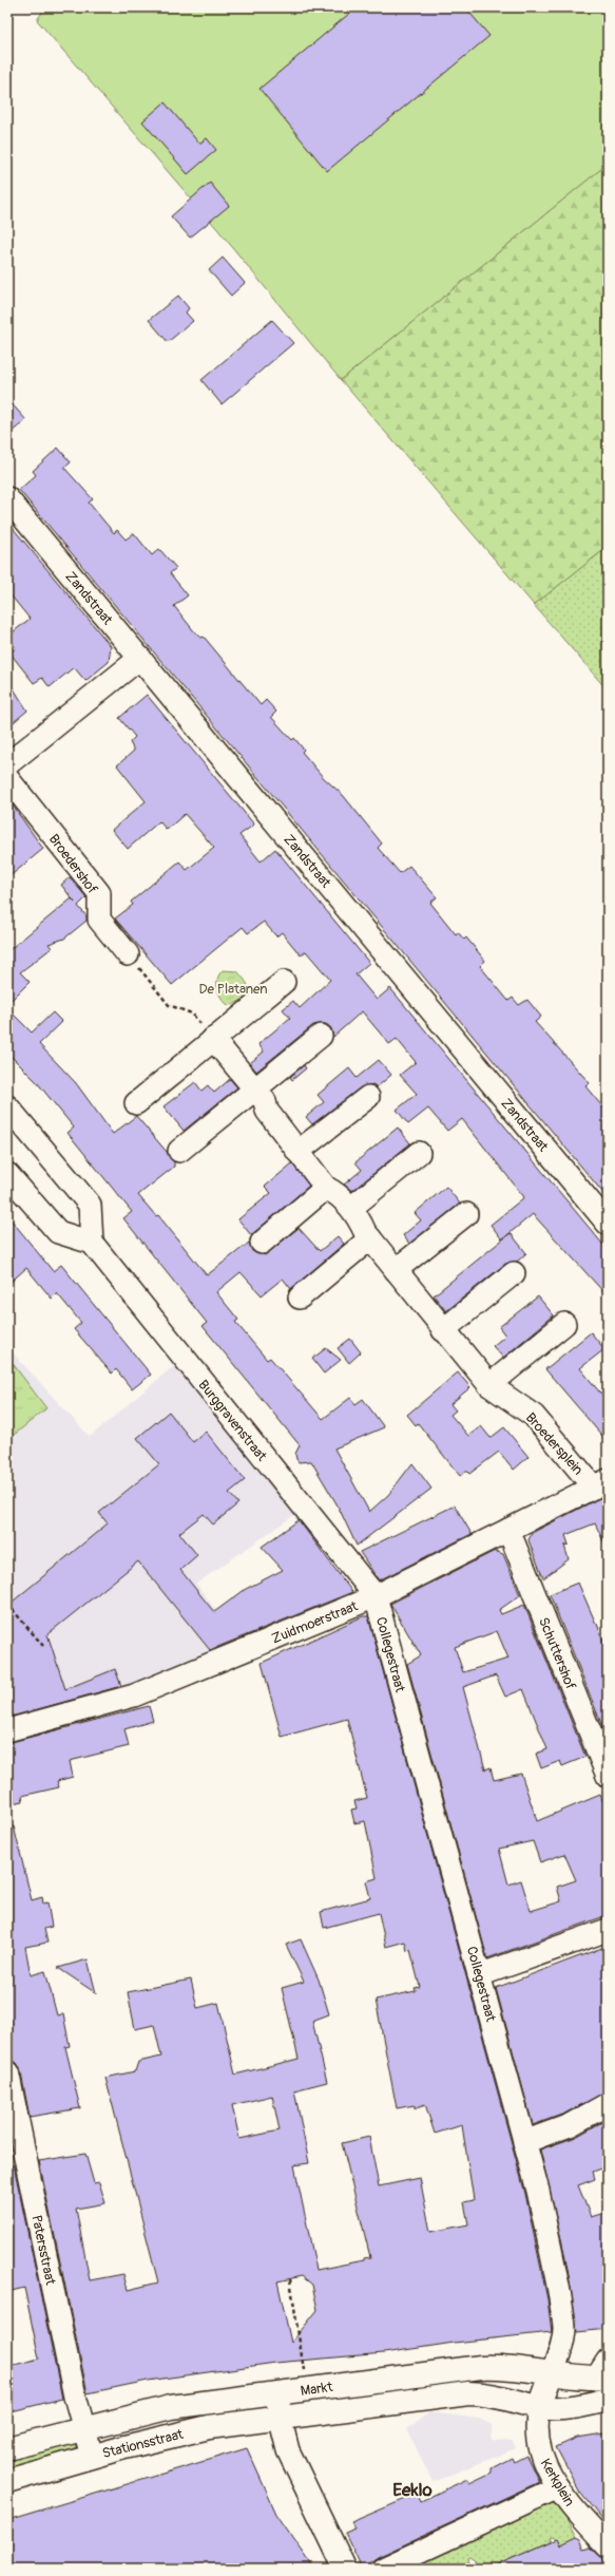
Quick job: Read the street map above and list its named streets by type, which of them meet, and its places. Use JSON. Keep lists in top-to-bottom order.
{
  "streets": {
    "main road": ["Markt", "Stationsstraat"],
    "street": [
      "Zandstraat",
      "Broedershof",
      "Burggravenstraat",
      "Broedersplein",
      "Zuidmoerstraat",
      "Schuttershof",
      "Collegestraat",
      "Patersstraat",
      "Kerkplein"
    ]
  },
  "crossings": [
    ["Burggravenstraat", "Zuidmoerstraat"],
    ["Burggravenstraat", "Collegestraat"],
    ["Broedersplein", "Zuidmoerstraat"],
    ["Zuidmoerstraat", "Schuttershof"],
    ["Zuidmoerstraat", "Collegestraat"],
    ["Collegestraat", "Markt"],
    ["Patersstraat", "Markt"],
    ["Patersstraat", "Stationsstraat"],
    ["Markt", "Stationsstraat"],
    ["Markt", "Kerkplein"]
  ],
  "districts": ["Eeklo"],
  "parks": ["De Platanen"]
}
